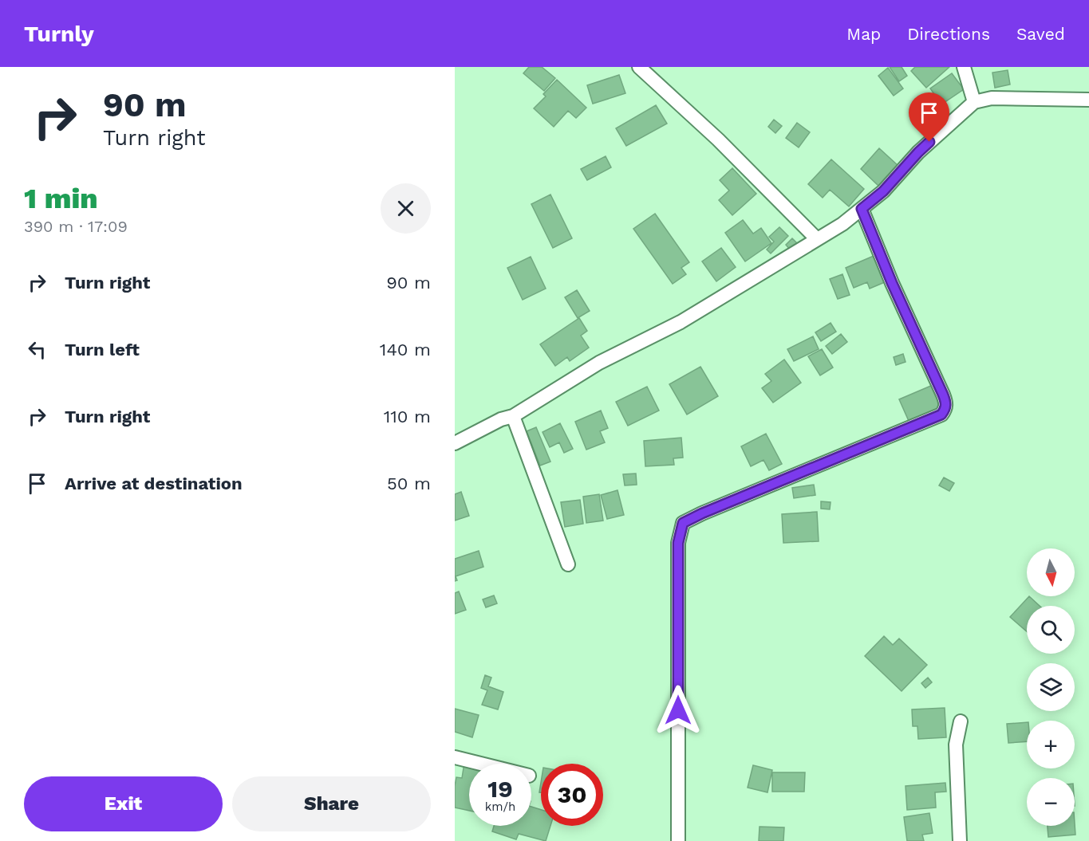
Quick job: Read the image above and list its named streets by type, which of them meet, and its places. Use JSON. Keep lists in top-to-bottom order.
{
  "north": "bottom",
  "page": {
    "header": "Turnly",
    "nav": ["Map", "Directions", "Saved"],
    "turn": ["90 m", "Turn right"],
    "heading": ["1 min", "390 m · 17:09"],
    "list": [
      {
        "name": "Turn right",
        "value": "90 m"
      },
      {
        "name": "Turn left",
        "value": "140 m"
      },
      {
        "name": "Turn right",
        "value": "110 m"
      },
      {
        "name": "Arrive at destination",
        "value": "50 m"
      }
    ],
    "map_buttons": ["+", "−"],
    "speed": "19 km/h",
    "limit": "30",
    "buttons": ["Exit", "Share"]
  }
}
